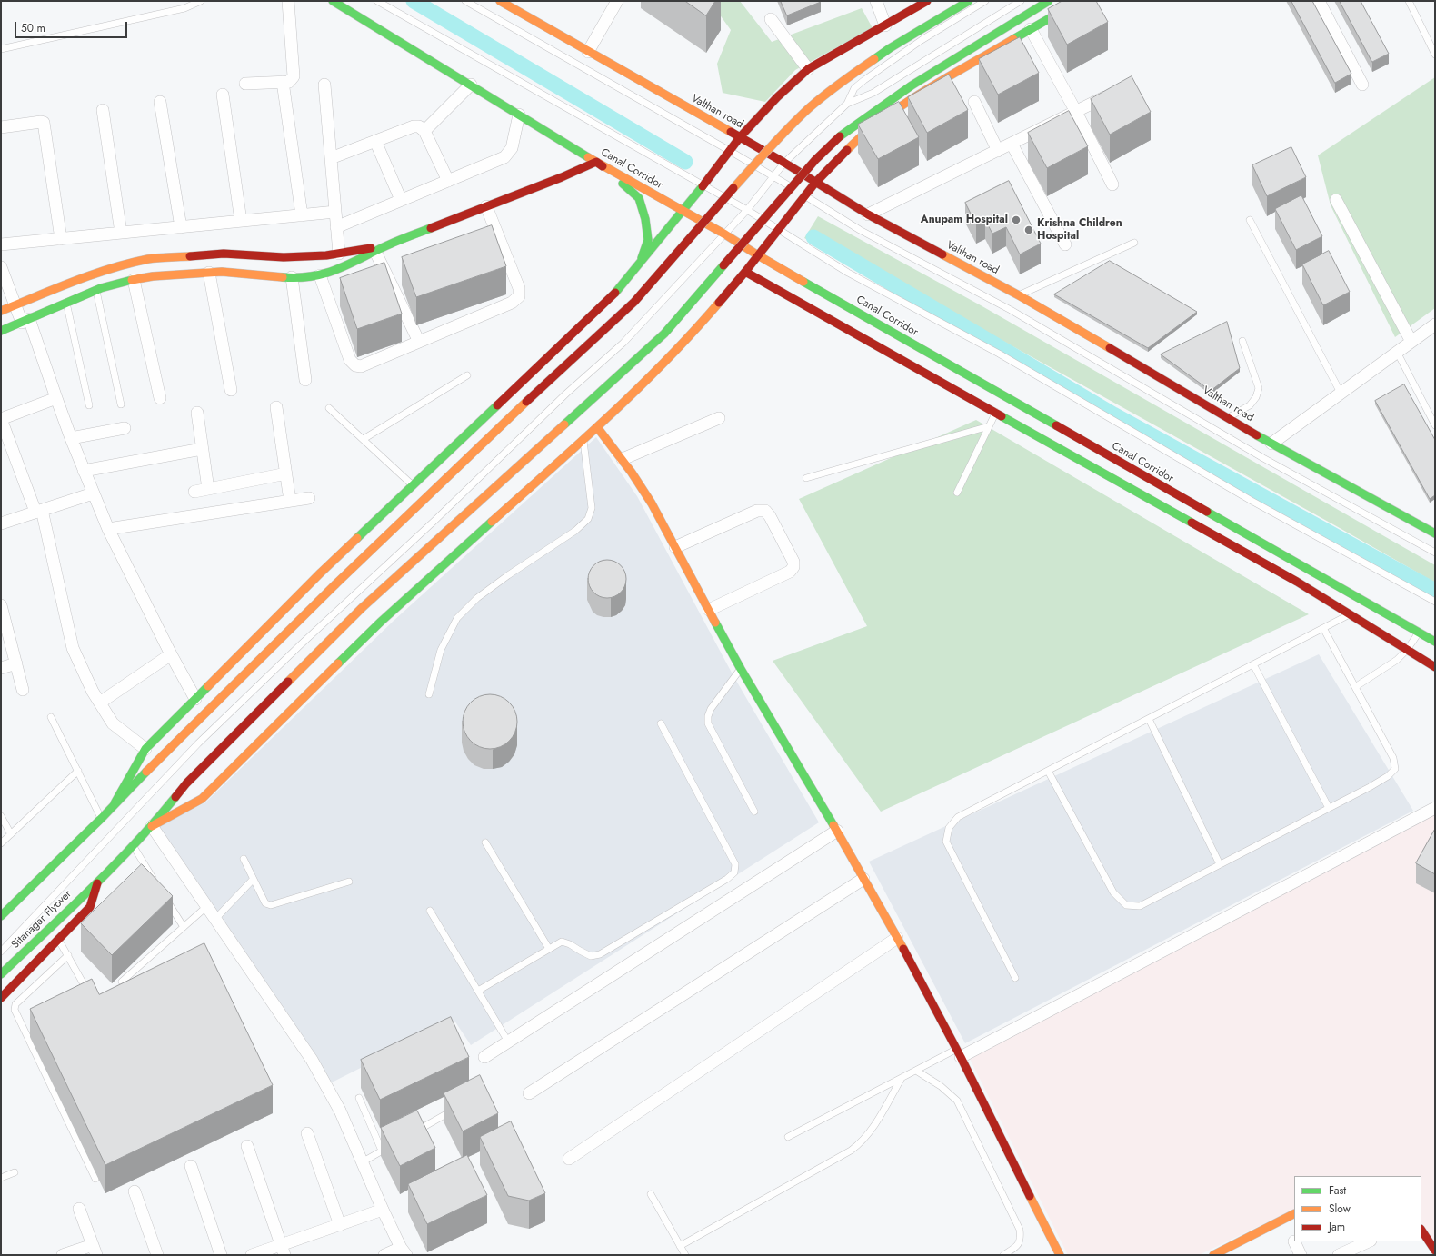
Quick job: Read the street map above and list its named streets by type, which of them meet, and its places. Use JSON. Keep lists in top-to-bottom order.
{
  "streets": {
    "main road": ["Valthan road", "Canal Corridor", "Sitanagar Flyover"]
  },
  "places": ["Anupam Hospital", "Krishna Children Hospital"],
  "legend": ["Fast", "Slow", "Jam"],
  "scale_bar": "50 m"
}
